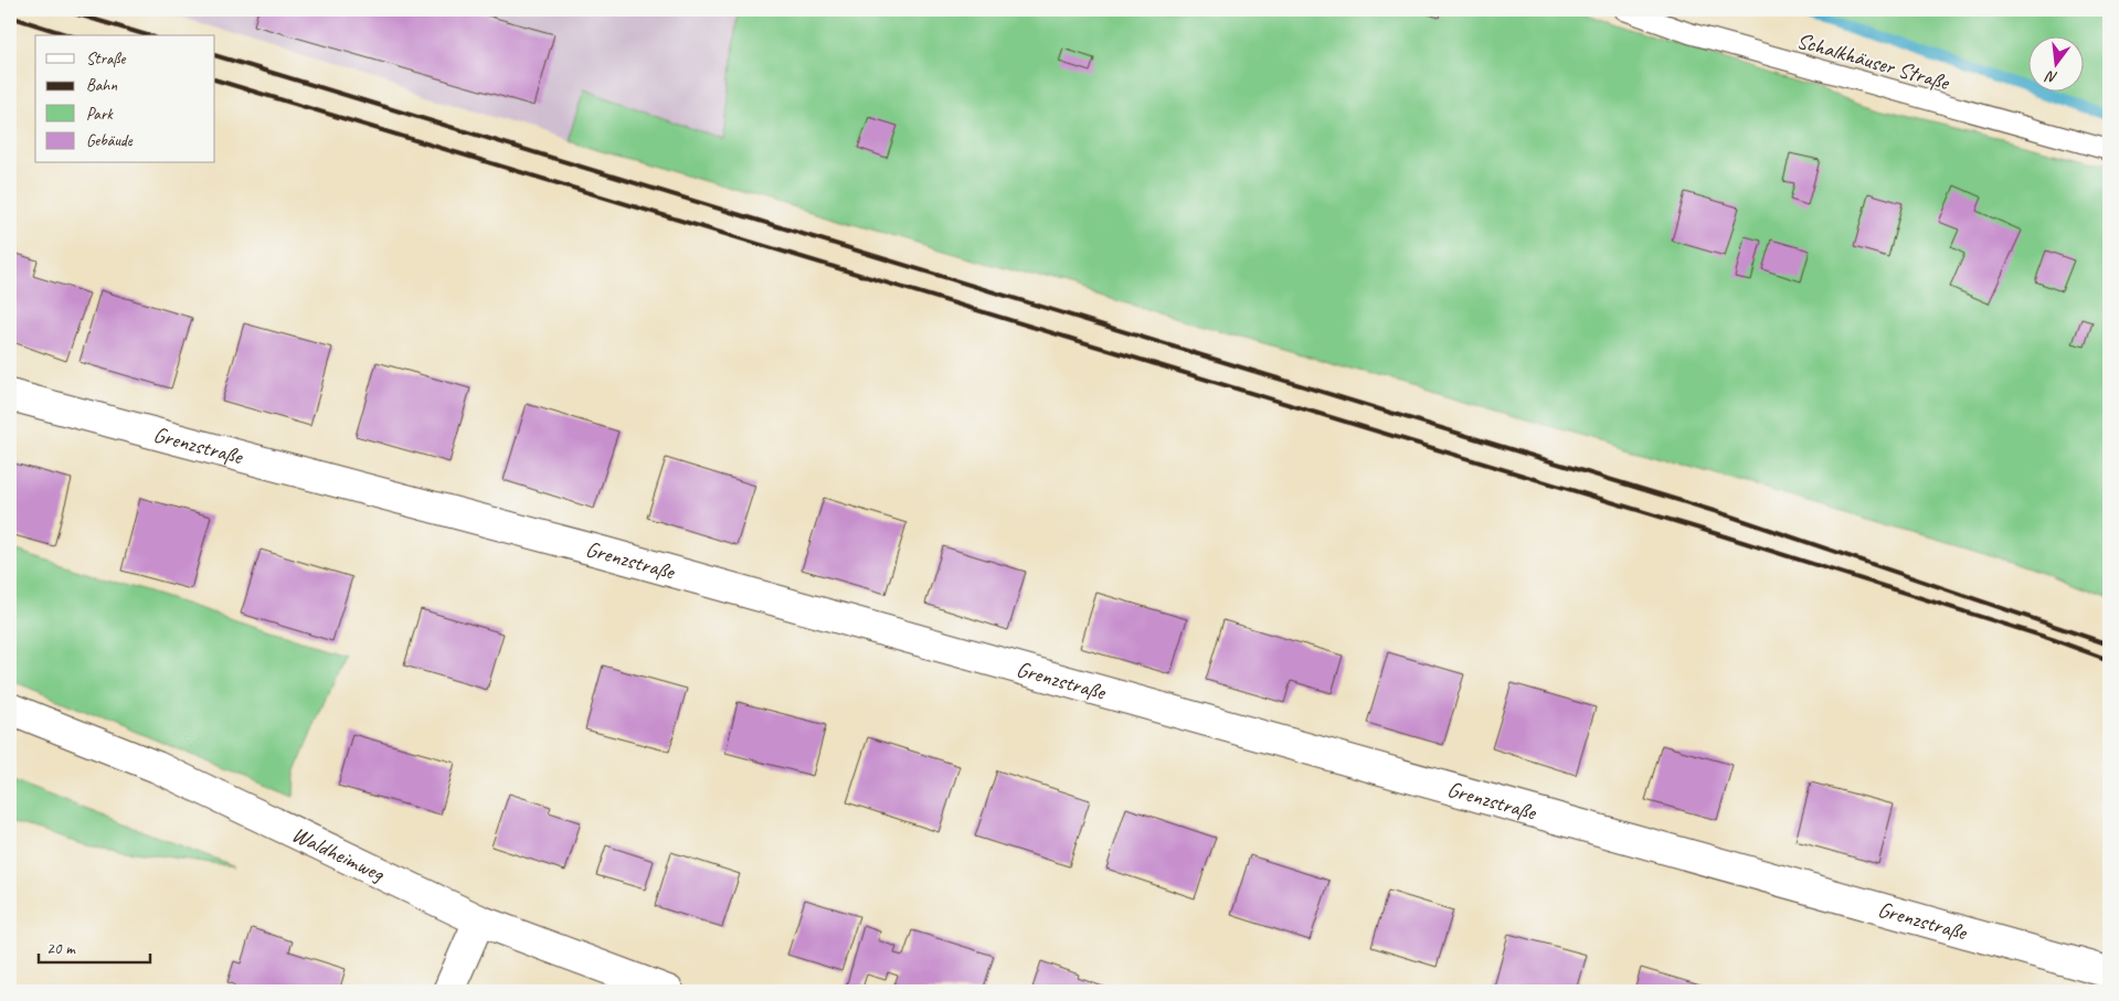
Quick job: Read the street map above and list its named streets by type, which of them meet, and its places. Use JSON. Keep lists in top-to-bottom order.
{
  "streets": {
    "street": ["Grenzstraße", "Waldheimweg"],
    "lane": ["Schalkhäuser Straße"]
  },
  "legend": [
    "Straße",
    "Bahn",
    "Park",
    "Gebäude"
  ],
  "scale_bar": "20 m",
  "north": "bottom"
}
